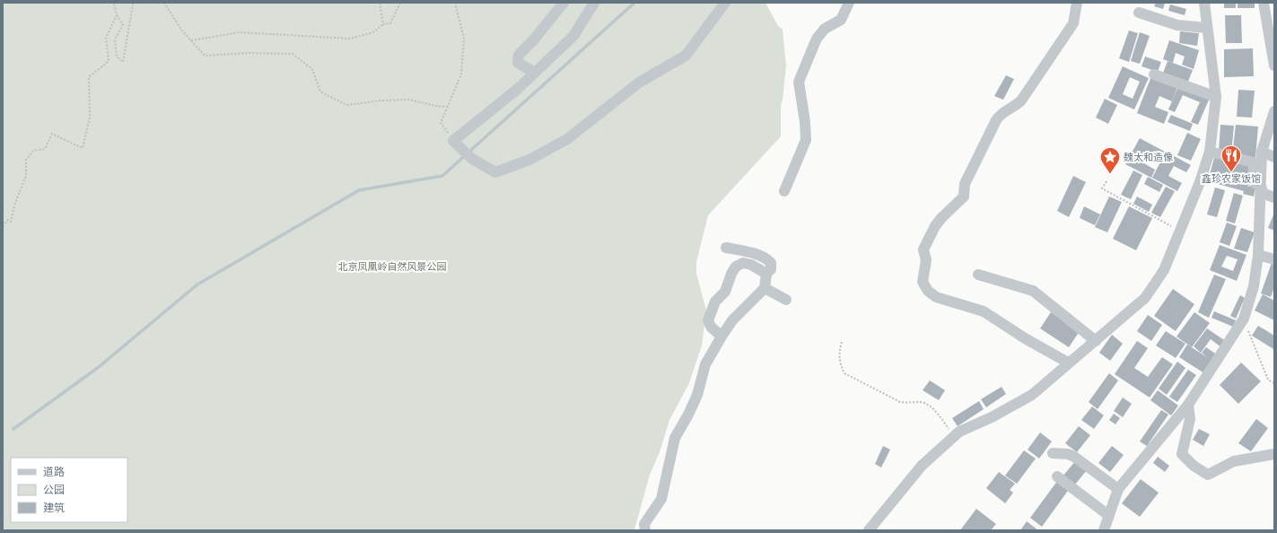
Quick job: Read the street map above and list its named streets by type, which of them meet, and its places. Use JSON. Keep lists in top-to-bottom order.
{
  "parks": ["北京凤凰岭自然风景公园"],
  "places": {
    "restaurant": ["鑫珍农家饭馆"],
    "place": ["魏太和造像"]
  },
  "legend": ["道路", "公园", "建筑"]
}
